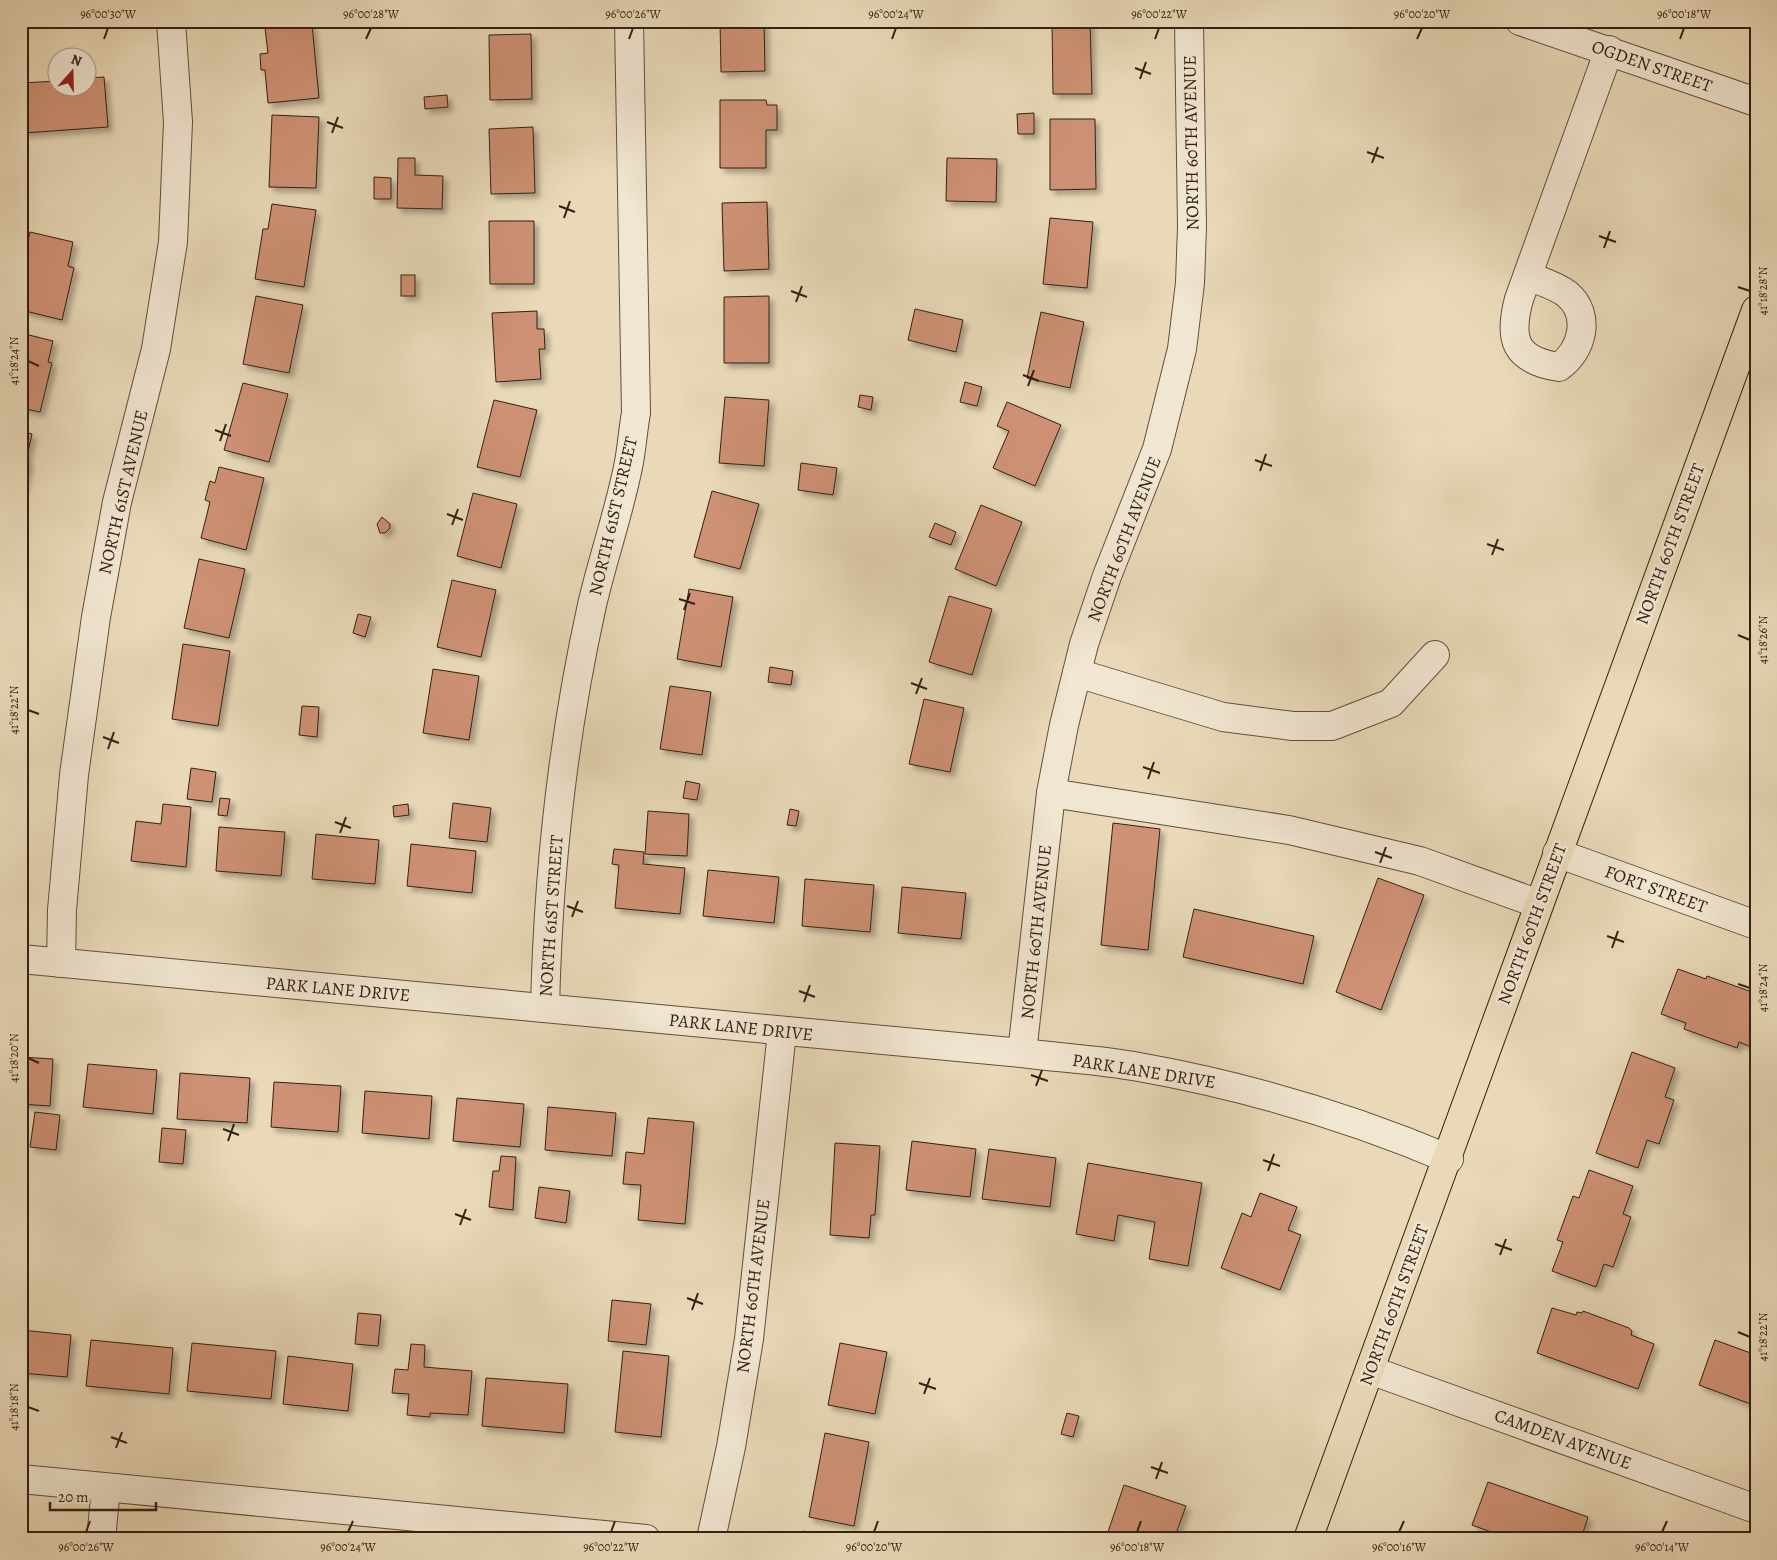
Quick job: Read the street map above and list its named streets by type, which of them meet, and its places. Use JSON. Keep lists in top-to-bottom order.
{
  "streets": {
    "main road": ["NORTH 60TH STREET"],
    "street": [
      "OGDEN STREET",
      "NORTH 60TH AVENUE",
      "NORTH 61ST AVENUE",
      "NORTH 61ST STREET",
      "FORT STREET",
      "PARK LANE DRIVE",
      "CAMDEN AVENUE"
    ]
  },
  "crossings": [
    ["NORTH 60TH AVENUE", "PARK LANE DRIVE"],
    ["NORTH 61ST AVENUE", "PARK LANE DRIVE"],
    ["NORTH 61ST STREET", "PARK LANE DRIVE"],
    ["NORTH 60TH STREET", "FORT STREET"],
    ["NORTH 60TH STREET", "PARK LANE DRIVE"],
    ["NORTH 60TH STREET", "CAMDEN AVENUE"]
  ],
  "scale_bar": "20 m",
  "north": "top",
  "coordinates": [
    "96°00'30\"W",
    "96°00'28\"W",
    "96°00'26\"W",
    "96°00'24\"W",
    "96°00'22\"W",
    "96°00'20\"W",
    "96°00'18\"W",
    "41°18'28\"N",
    "41°18'24\"N",
    "41°18'26\"N",
    "41°18'22\"N",
    "41°18'20\"N",
    "41°18'18\"N",
    "96°00'16\"W",
    "96°00'14\"W"
  ]
}
